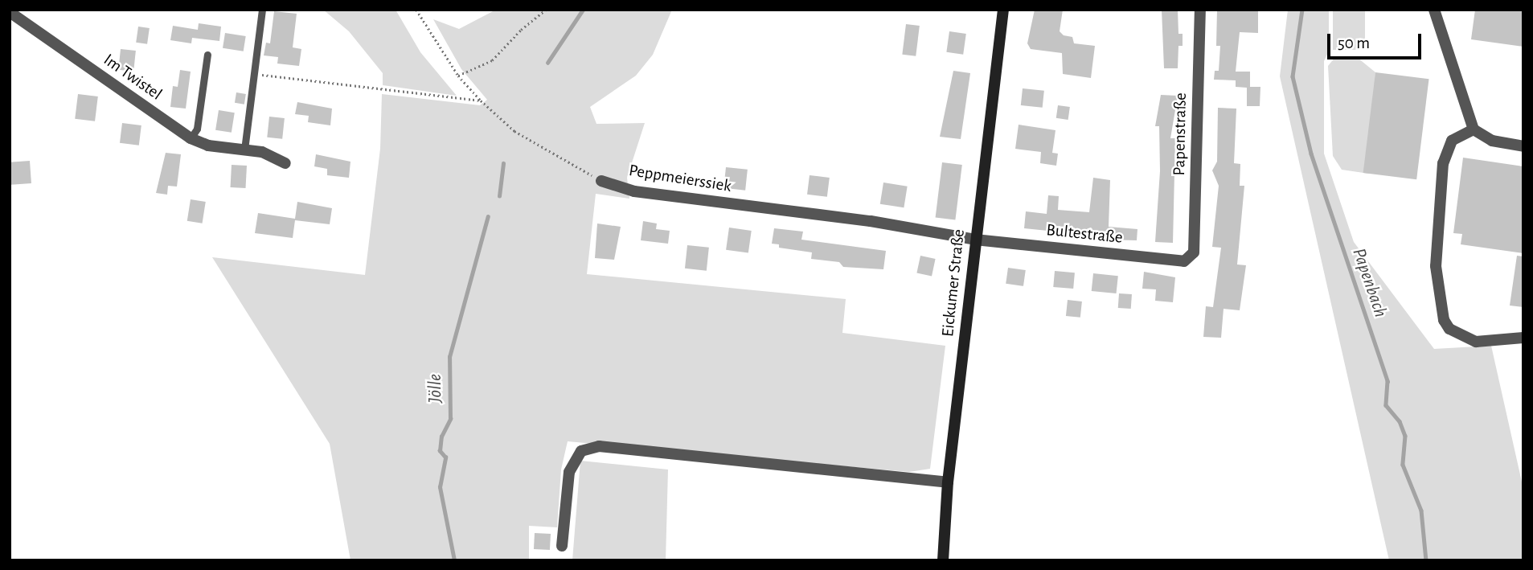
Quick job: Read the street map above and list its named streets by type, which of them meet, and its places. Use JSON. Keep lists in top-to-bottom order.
{
  "streets": {
    "main road": ["Eickumer Straße"],
    "street": [
      "Im Twistel",
      "Papenstraße",
      "Peppmeierssiek",
      "Bultestraße"
    ]
  },
  "crossings": [
    ["Papenstraße", "Bultestraße"],
    ["Peppmeierssiek", "Bultestraße"],
    ["Peppmeierssiek", "Eickumer Straße"],
    ["Bultestraße", "Eickumer Straße"]
  ],
  "water": ["Papenbach", "Jölle"],
  "scale_bar": "50 m"
}
